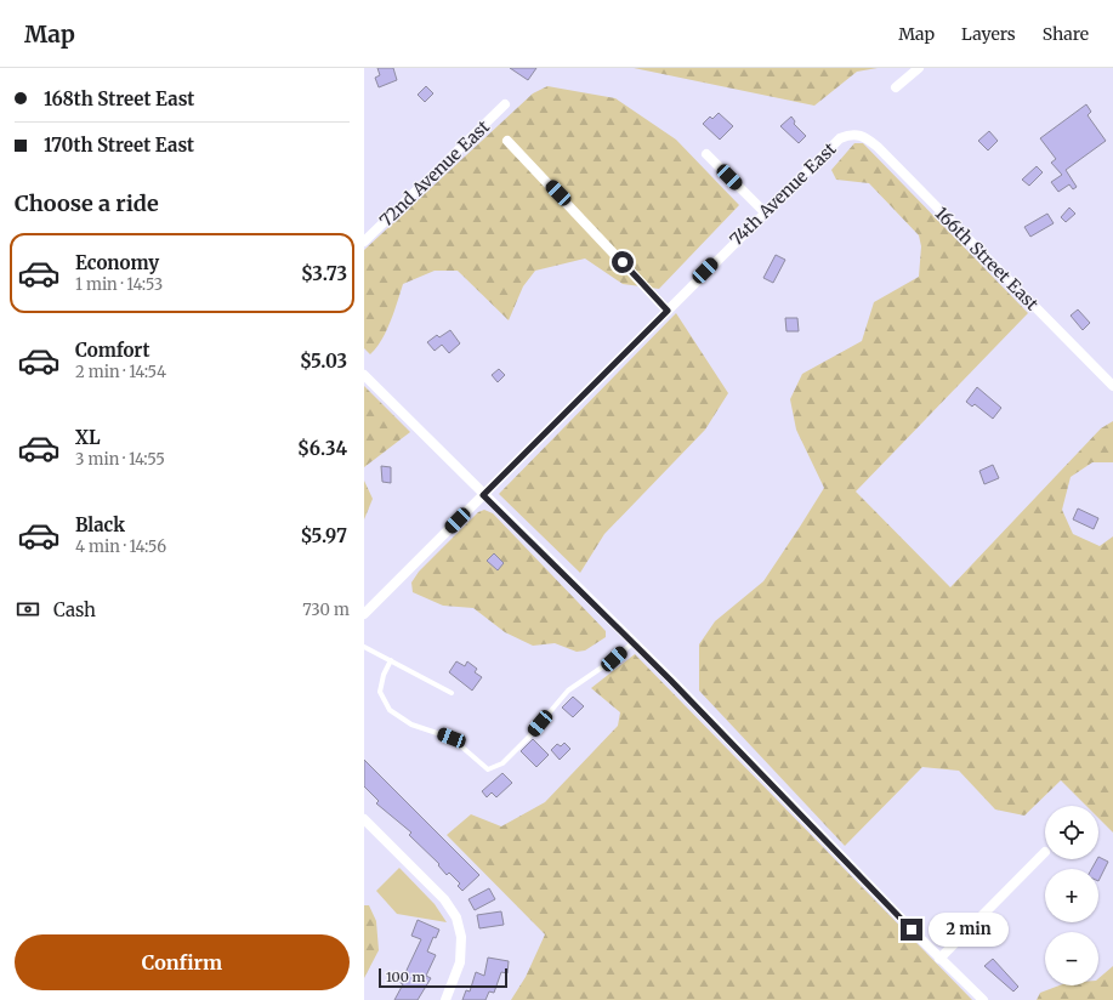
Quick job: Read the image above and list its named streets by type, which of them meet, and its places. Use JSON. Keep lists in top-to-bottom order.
{
  "streets": {
    "street": ["72nd Avenue East", "74th Avenue East", "166th Street East"]
  },
  "crossings": [
    ["74th Avenue East", "166th Street East"]
  ],
  "scale_bar": "100 m",
  "page": {
    "header": "Map",
    "nav": ["Map", "Layers", "Share"],
    "banner": ["168th Street East", "170th Street East"],
    "heading": "Choose a ride",
    "list": [
      {
        "name": "Economy",
        "note": "1 min · 14:53",
        "value": "$3.73"
      },
      {
        "name": "Comfort",
        "note": "2 min · 14:54",
        "value": "$5.03"
      },
      {
        "name": "XL",
        "note": "3 min · 14:55",
        "value": "$6.34"
      },
      {
        "name": "Black",
        "note": "4 min · 14:56",
        "value": "$5.97"
      }
    ],
    "pay": ["Cash", "730 m"],
    "map_buttons": ["+", "−"],
    "bubble": "2 min",
    "buttons": "Confirm",
    "scale": "100 m"
  }
}
